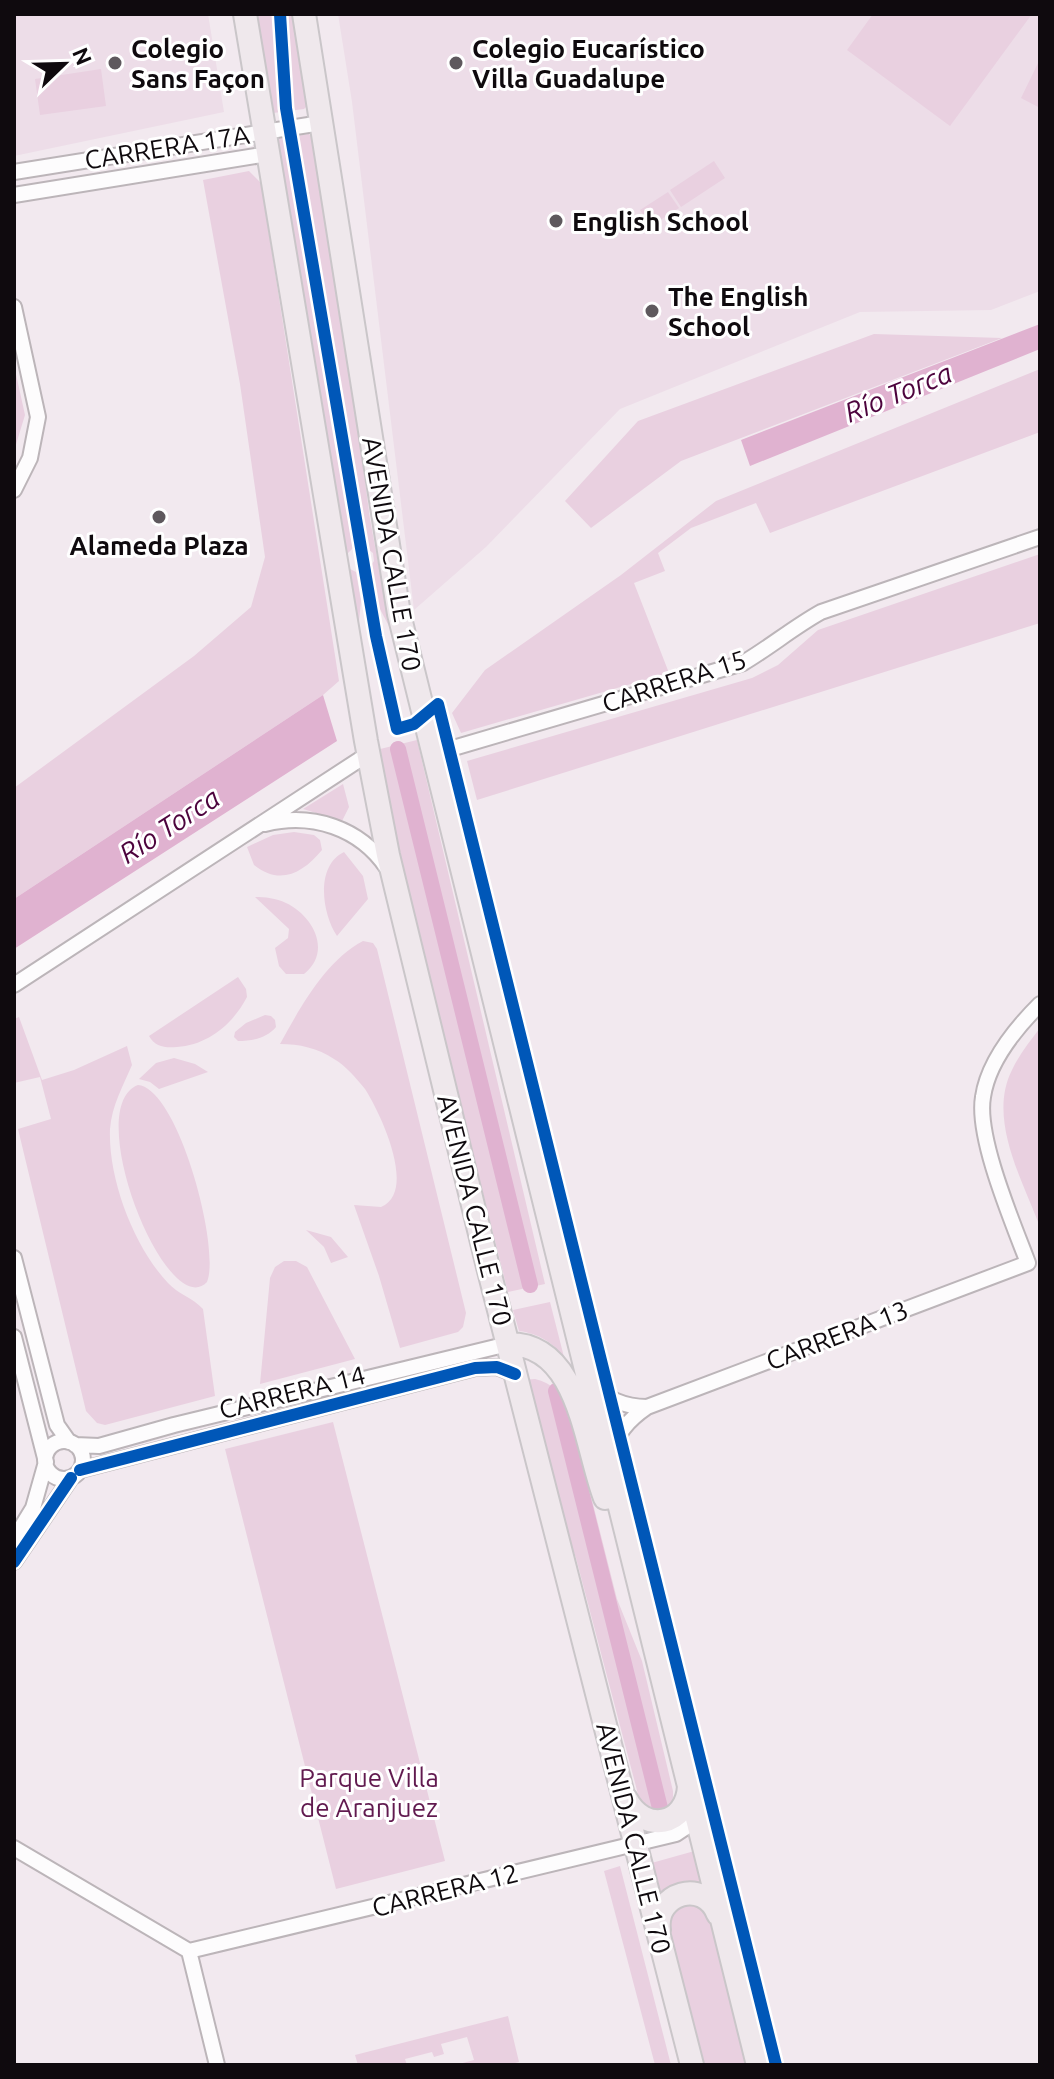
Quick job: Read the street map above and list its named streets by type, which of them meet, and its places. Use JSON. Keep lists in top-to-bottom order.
{
  "streets": {
    "main road": ["AVENIDA CALLE 170"],
    "street": [
      "CARRERA 17A",
      "CARRERA 15",
      "CARRERA 13",
      "CARRERA 14",
      "CARRERA 12"
    ]
  },
  "crossings": [
    ["CARRERA 17A", "AVENIDA CALLE 170"],
    ["AVENIDA CALLE 170", "CARRERA 15"],
    ["AVENIDA CALLE 170", "CARRERA 13"],
    ["AVENIDA CALLE 170", "CARRERA 14"],
    ["AVENIDA CALLE 170", "CARRERA 12"]
  ],
  "water": ["Río Torca"],
  "parks": ["Parque Villa de Aranjuez"],
  "places": [
    "Colegio Sans Façon",
    "Colegio Eucarístico Villa Guadalupe",
    "English School",
    "The English School",
    "Alameda Plaza"
  ],
  "north": "top right"
}
